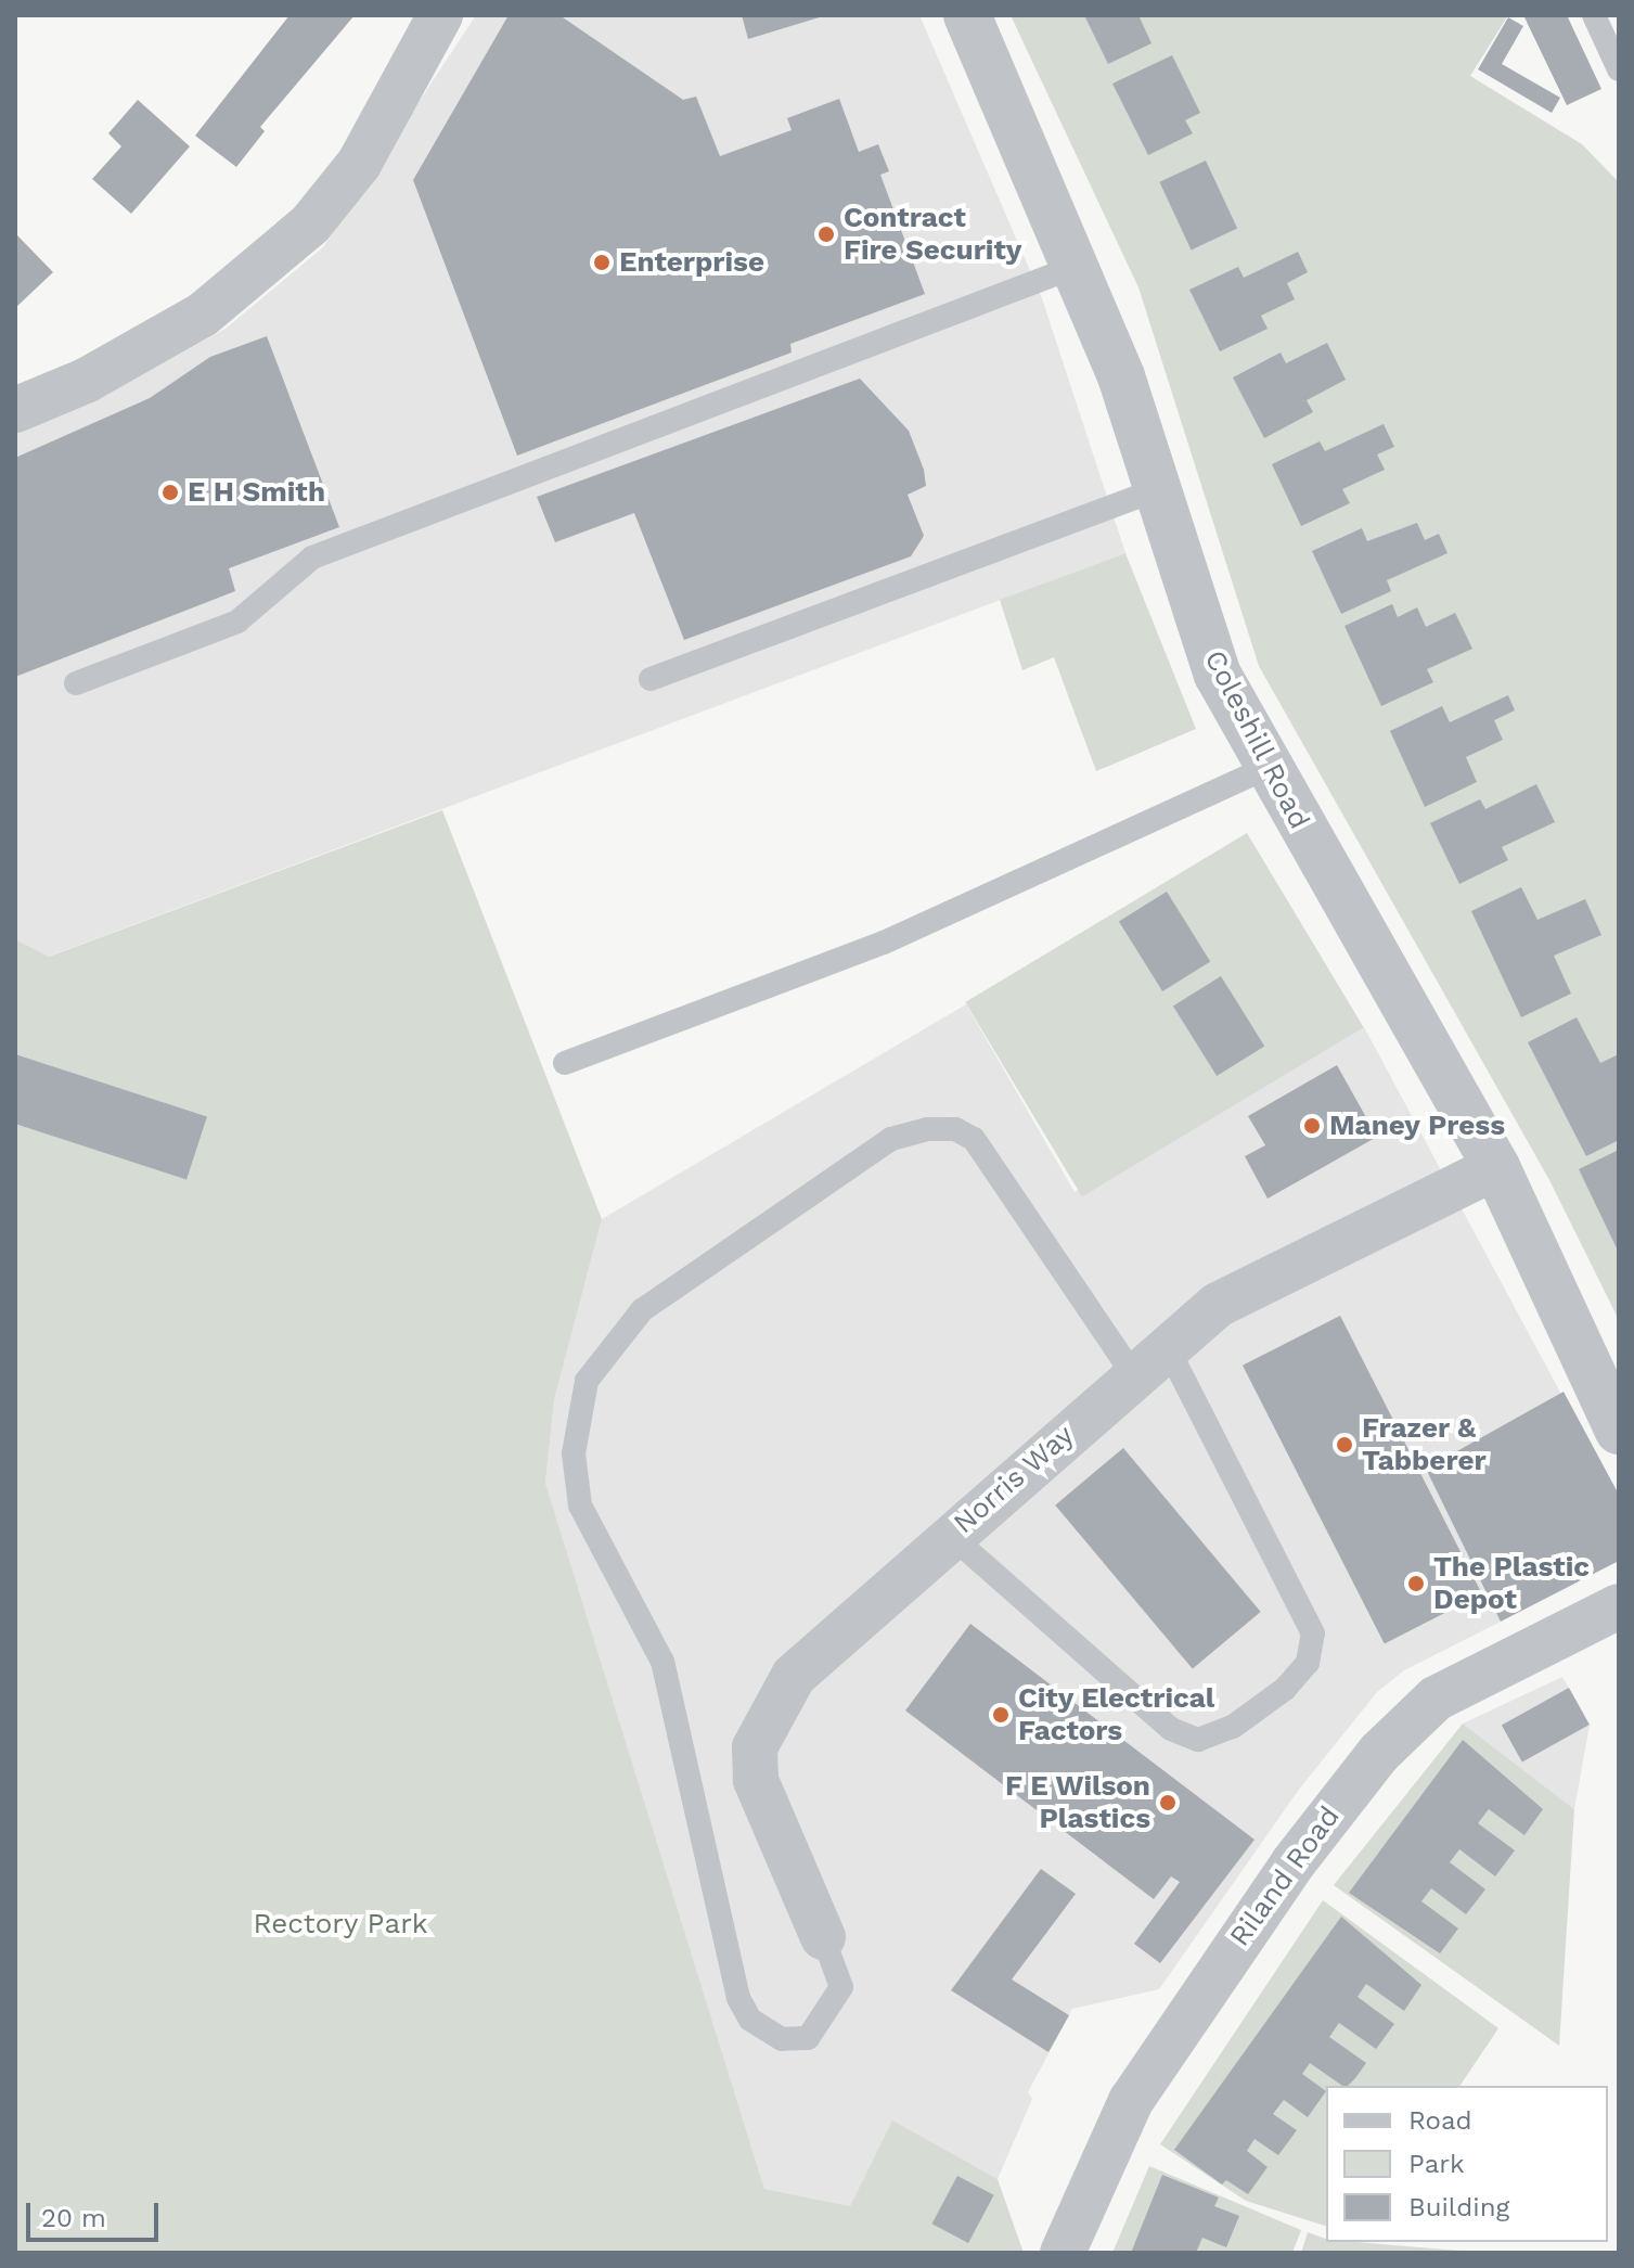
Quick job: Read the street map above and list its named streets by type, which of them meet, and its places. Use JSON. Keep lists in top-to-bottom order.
{
  "streets": {
    "street": ["Coleshill Road", "Norris Way", "Riland Road"]
  },
  "crossings": [
    ["Coleshill Road", "Norris Way"]
  ],
  "parks": ["Rectory Park"],
  "places": [
    "Contract Fire Security",
    "Enterprise",
    "E H Smith",
    "Maney Press",
    "Frazer & Tabberer",
    "The Plastic Depot",
    "City Electrical Factors",
    "F E Wilson Plastics"
  ],
  "legend": ["Road", "Park", "Building"],
  "scale_bar": "20 m"
}
